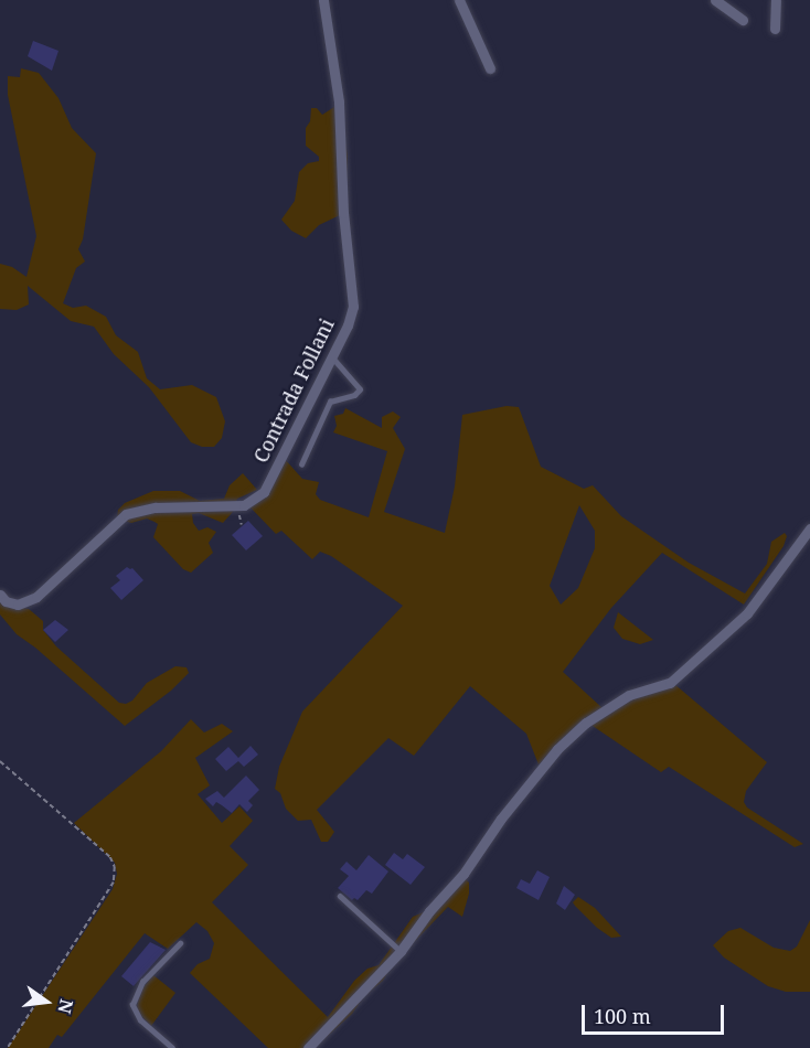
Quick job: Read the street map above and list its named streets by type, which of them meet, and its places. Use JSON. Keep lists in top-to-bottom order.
{
  "streets": {
    "street": ["Contrada Follani"]
  },
  "scale_bar": "100 m",
  "north": "right"
}
